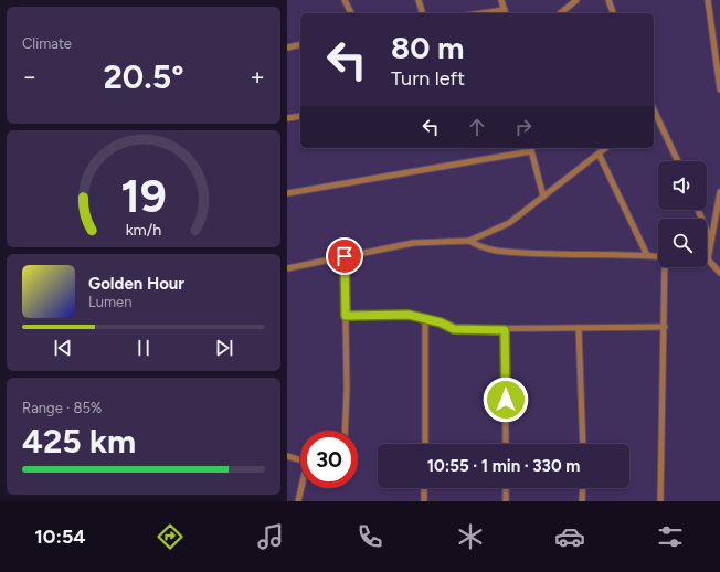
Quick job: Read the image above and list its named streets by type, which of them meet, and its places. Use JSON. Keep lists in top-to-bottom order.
{
  "page": {
    "tile": [
      "Climate",
      ["Range · 85%", "425 km"]
    ],
    "turn": ["80 m", "Turn left"],
    "heat": ["−", "20.5°", "+"],
    "song": ["Golden Hour", "Lumen"],
    "limit": "30",
    "trip": "10:55 · 1 min · 330 m",
    "tabs": "10:54",
    "gauge": ["19", "km/h"]
  }
}
